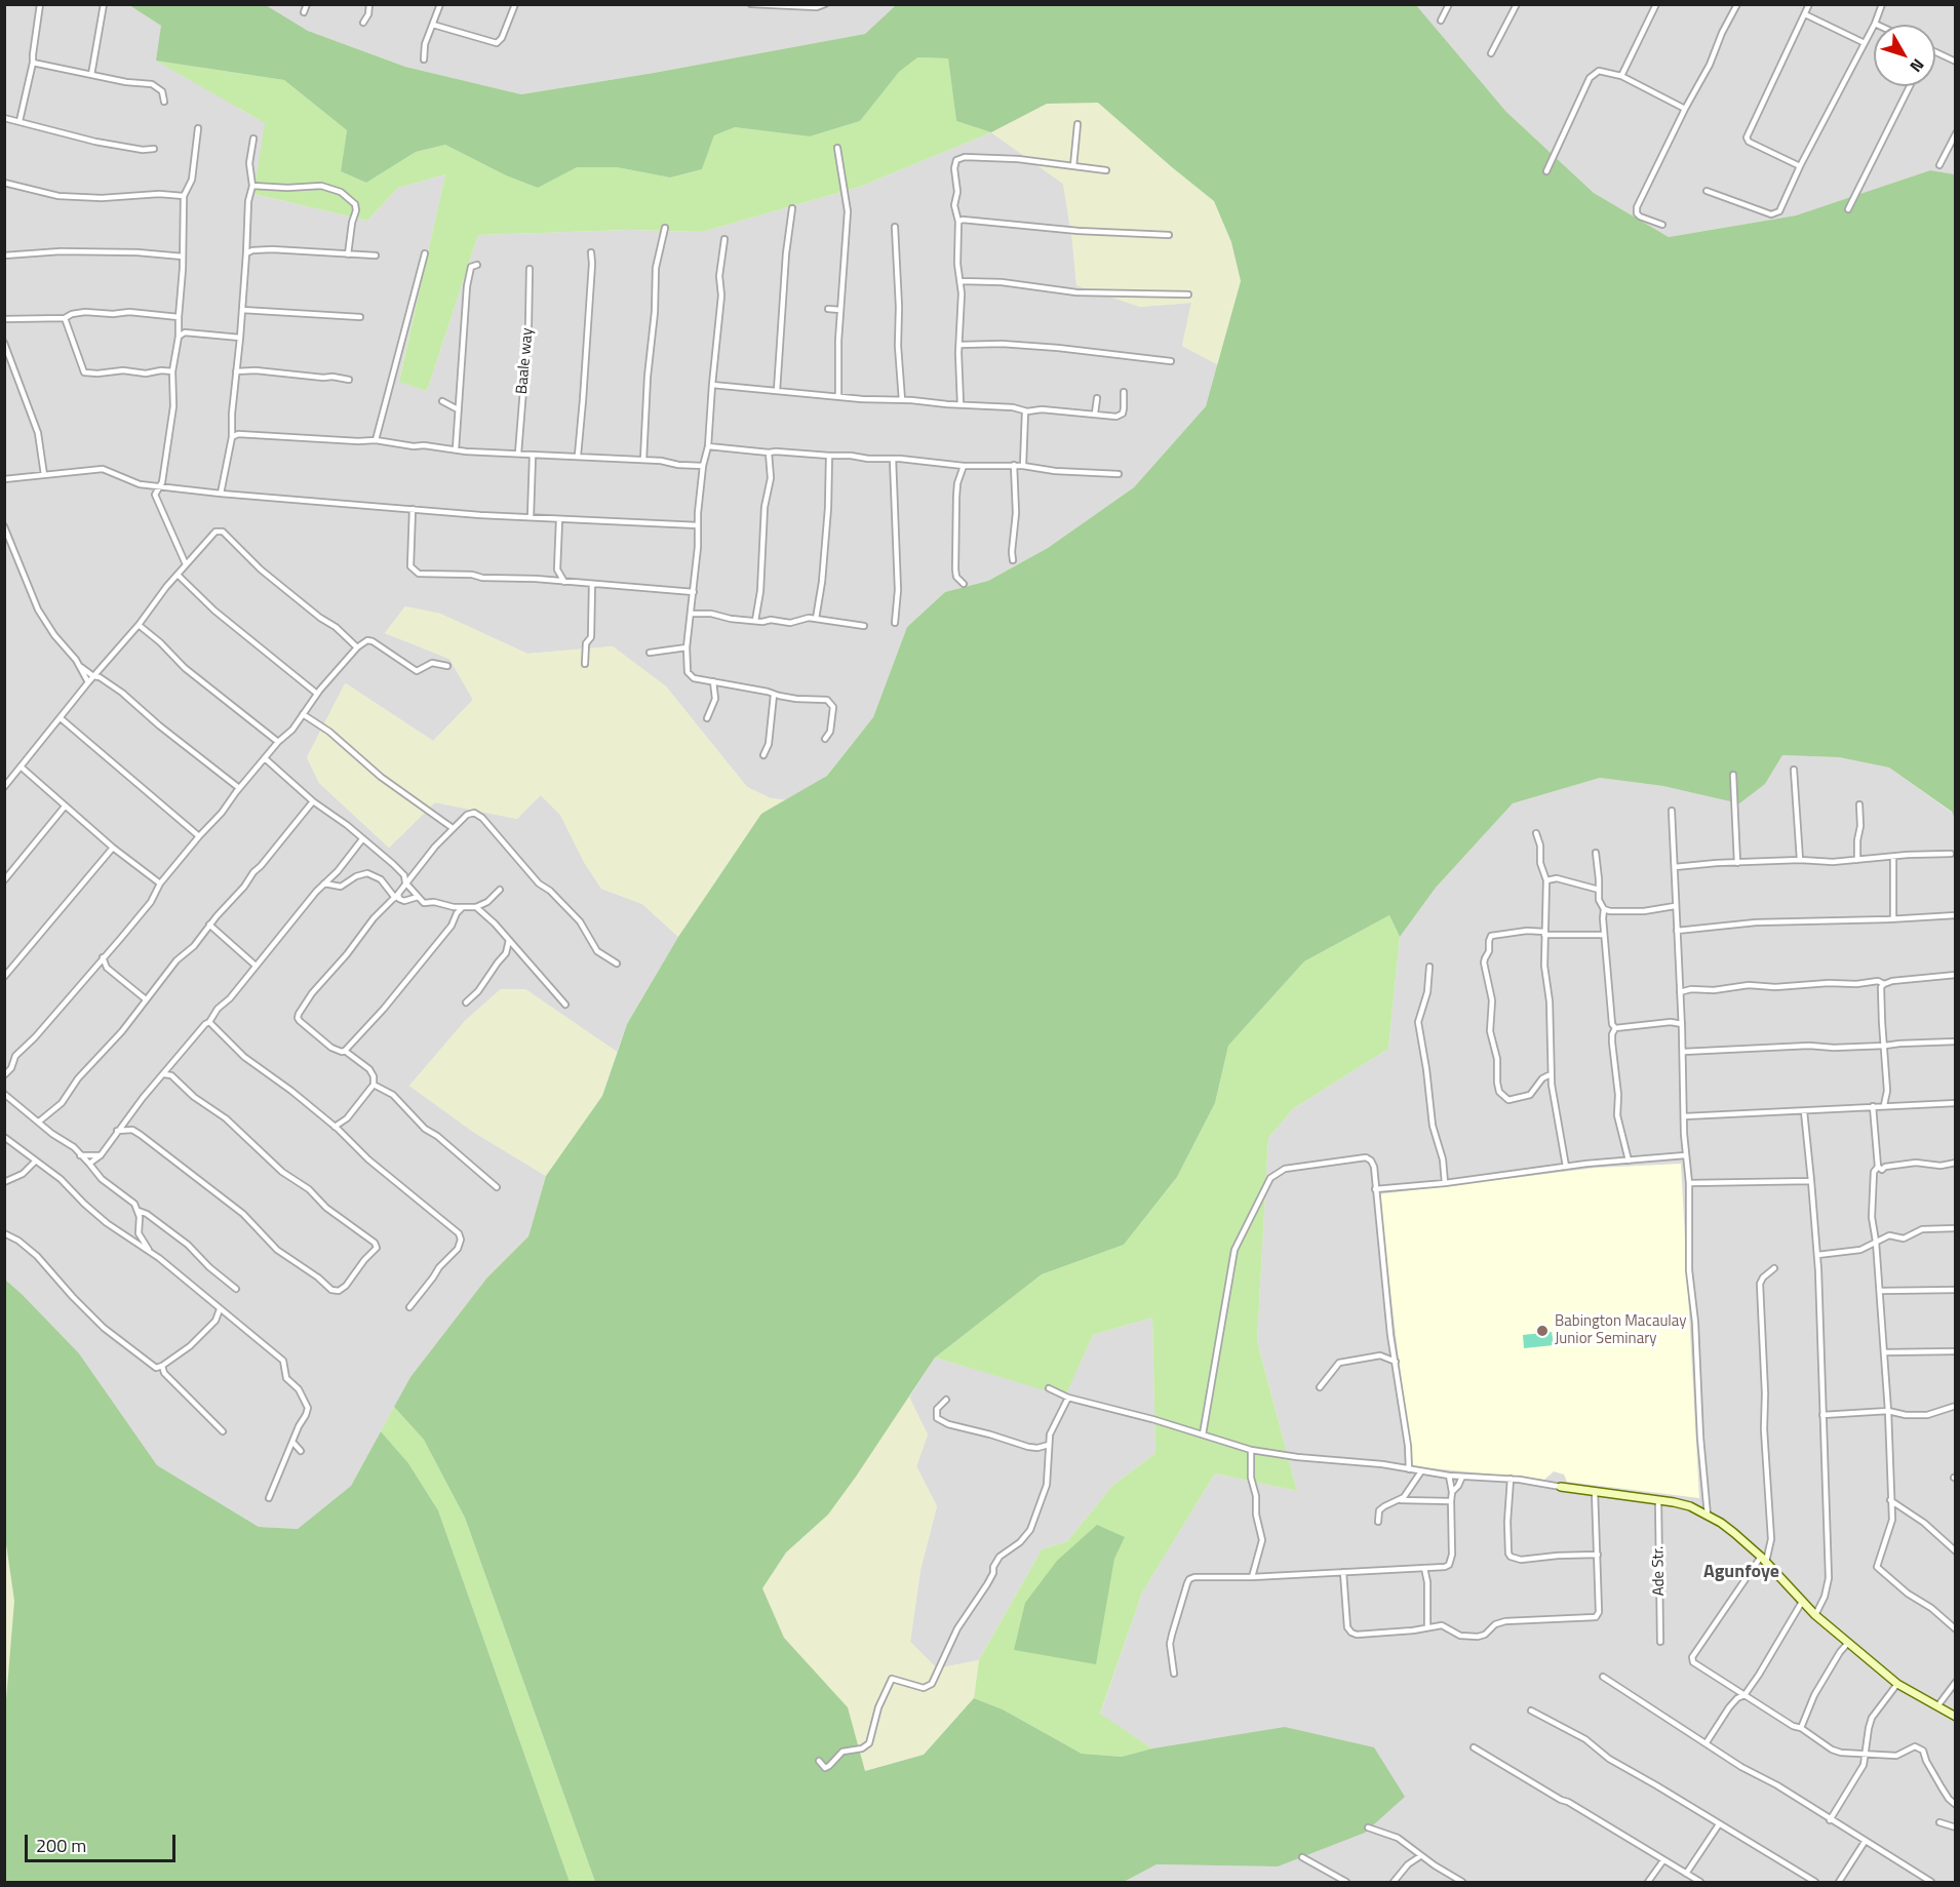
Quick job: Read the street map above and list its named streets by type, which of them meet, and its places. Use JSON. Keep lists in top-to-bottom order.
{
  "streets": {
    "street": ["Baale way", "Ade Str."]
  },
  "districts": ["Agunfoye"],
  "places": ["Babington Macaulay Junior Seminary"],
  "scale_bar": "200 m",
  "north": "bottom right"
}
